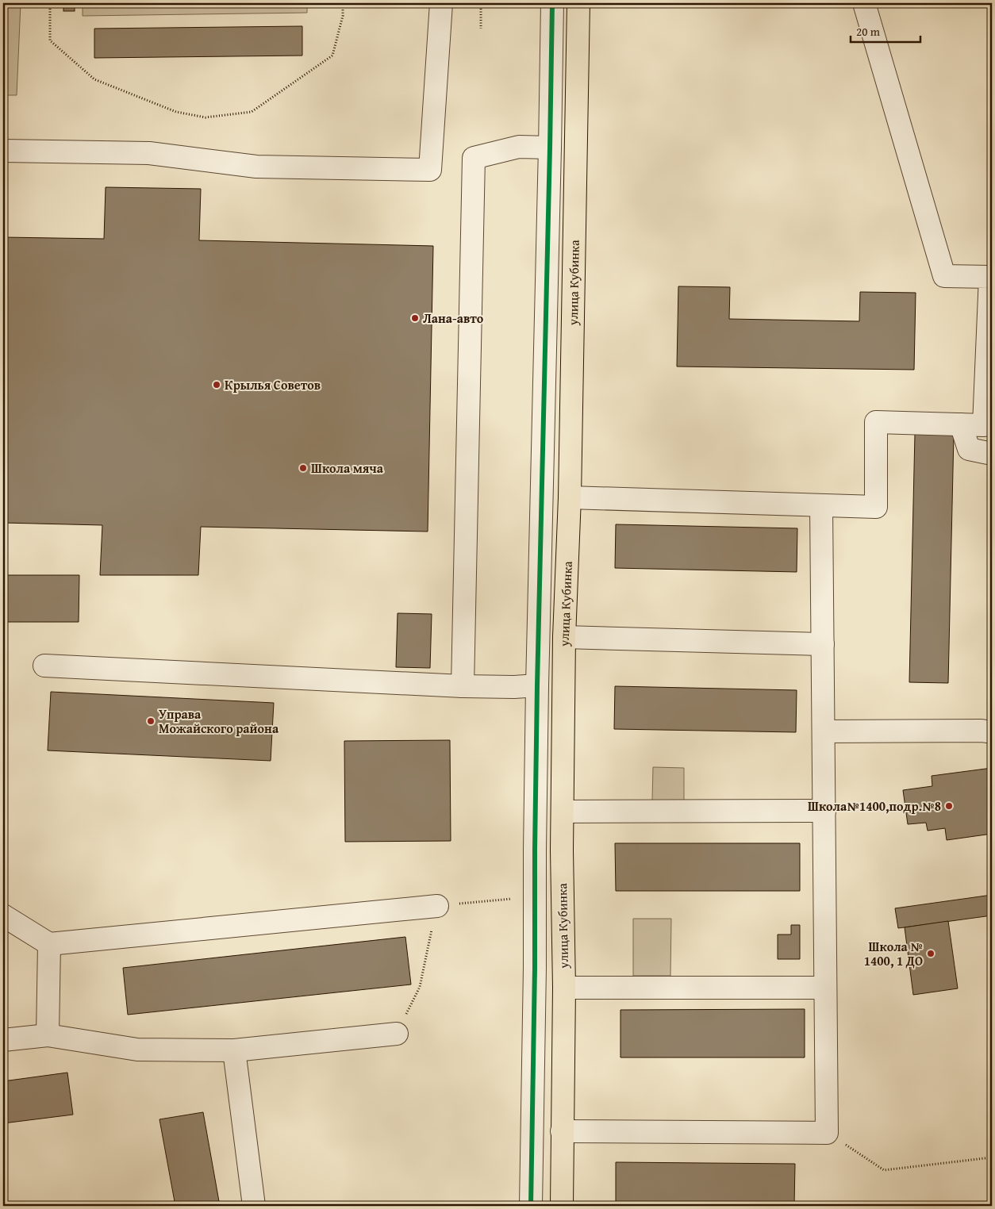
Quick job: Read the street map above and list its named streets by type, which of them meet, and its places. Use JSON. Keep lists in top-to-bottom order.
{
  "streets": {
    "main road": ["улица Кубинка"]
  },
  "places": [
    "Лана-авто",
    "Крылья Советов",
    "Школа мяча",
    "Управа Можайского района",
    "Школа№1400,подр.№8",
    "Школа № 1400, 1 ДО"
  ],
  "scale_bar": "20 m"
}
